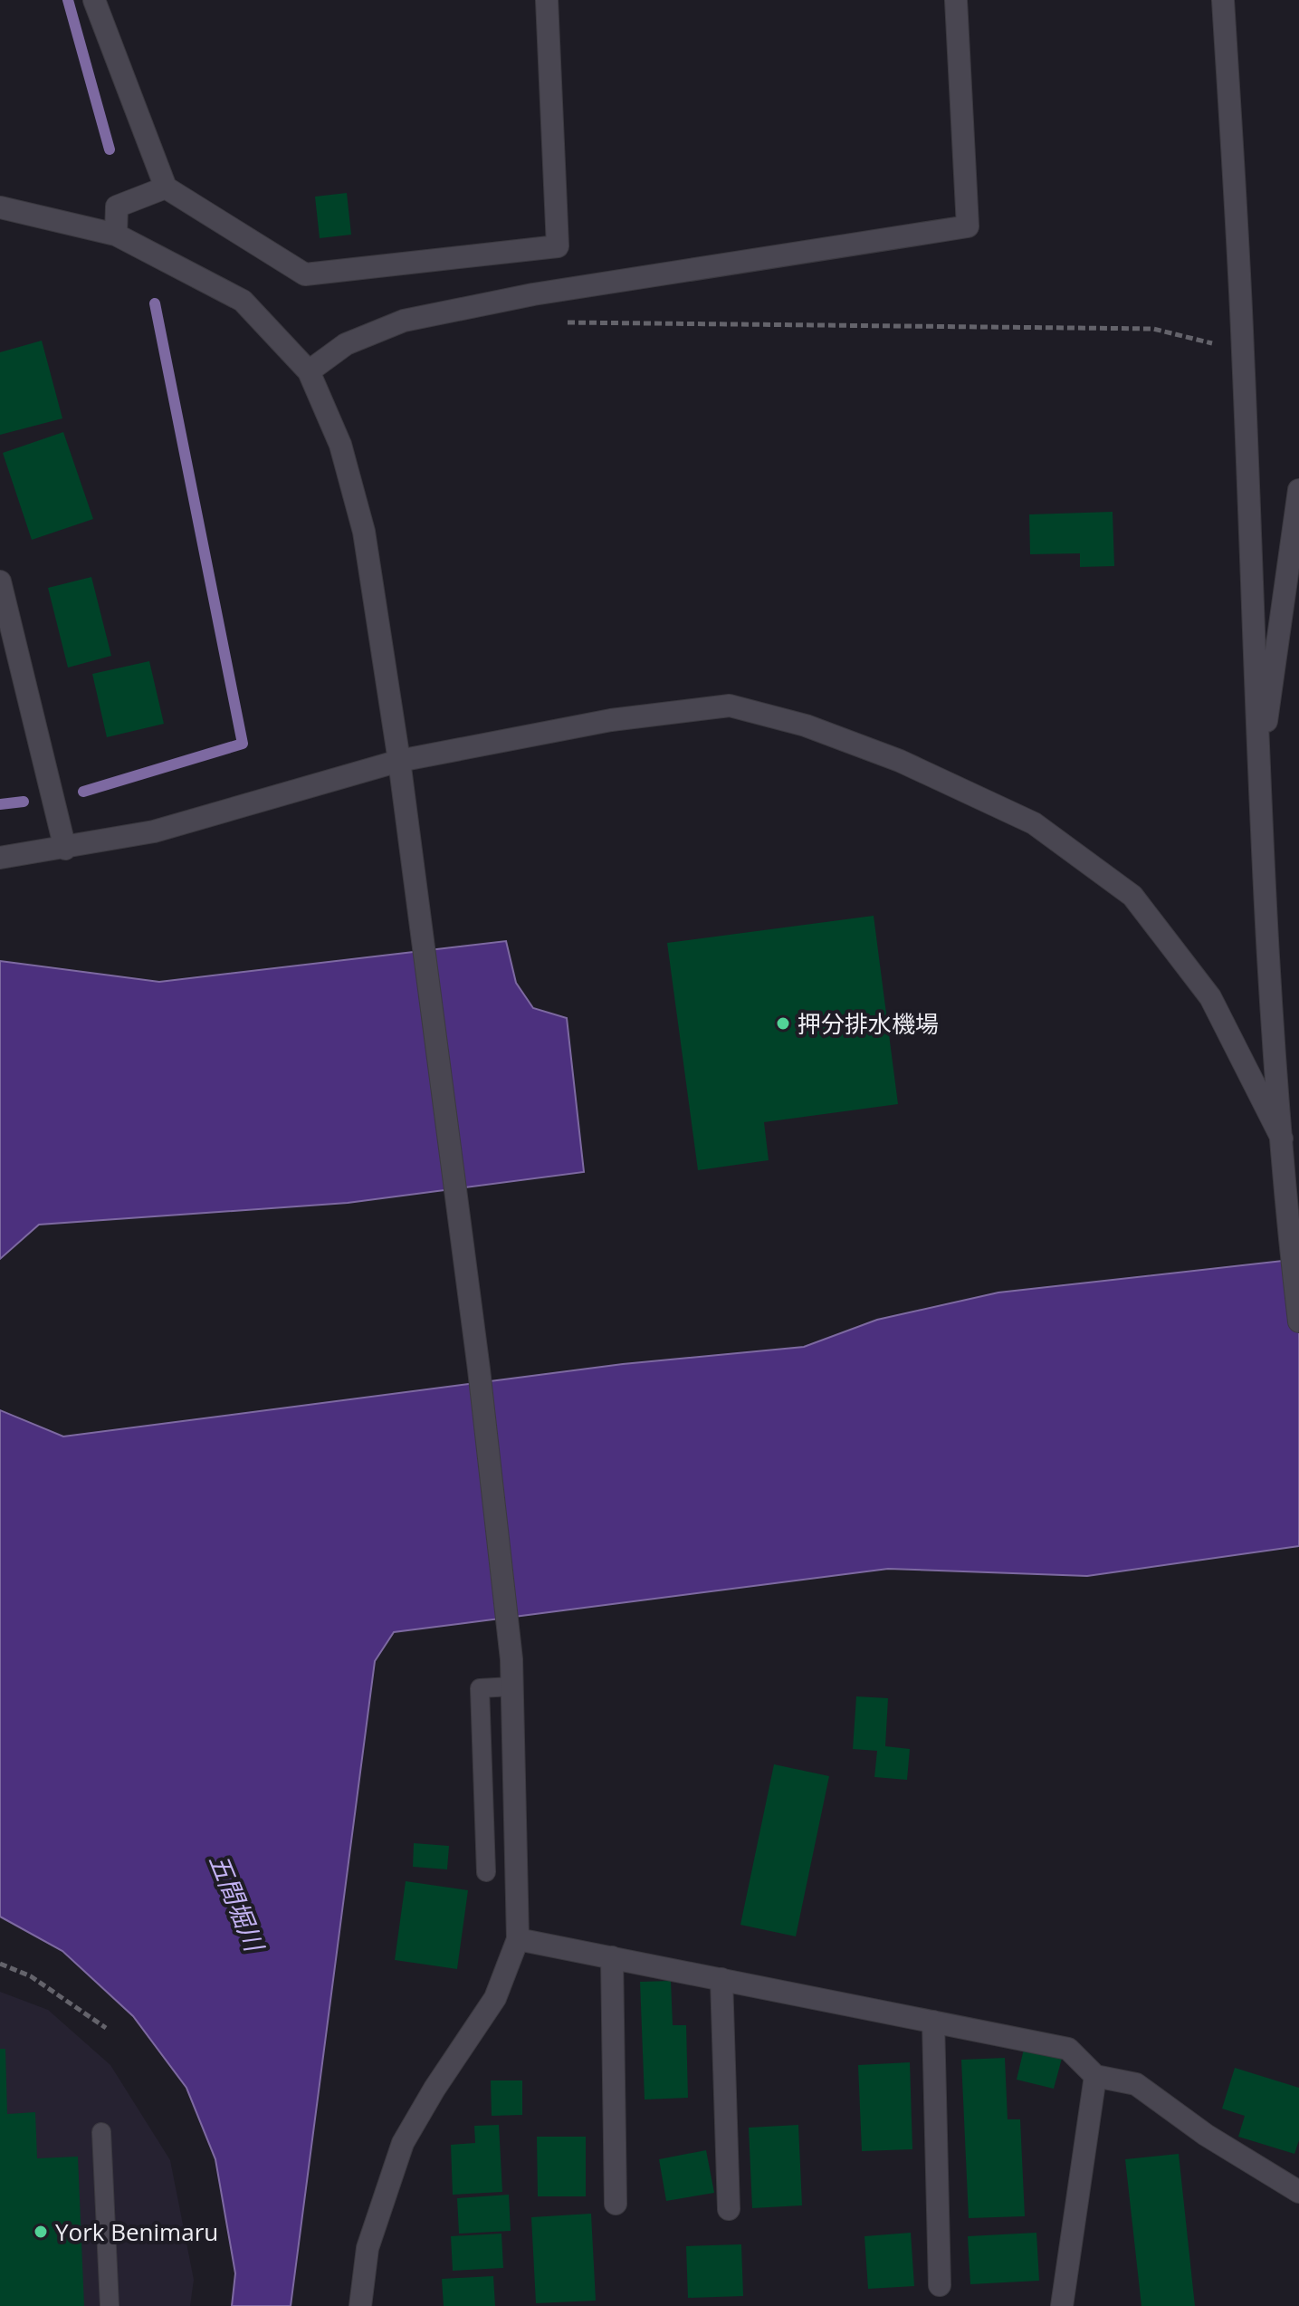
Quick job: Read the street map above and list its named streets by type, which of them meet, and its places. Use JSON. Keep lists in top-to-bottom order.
{
  "water": ["五間堀川"],
  "places": ["押分排水機場", "York Benimaru"]
}
